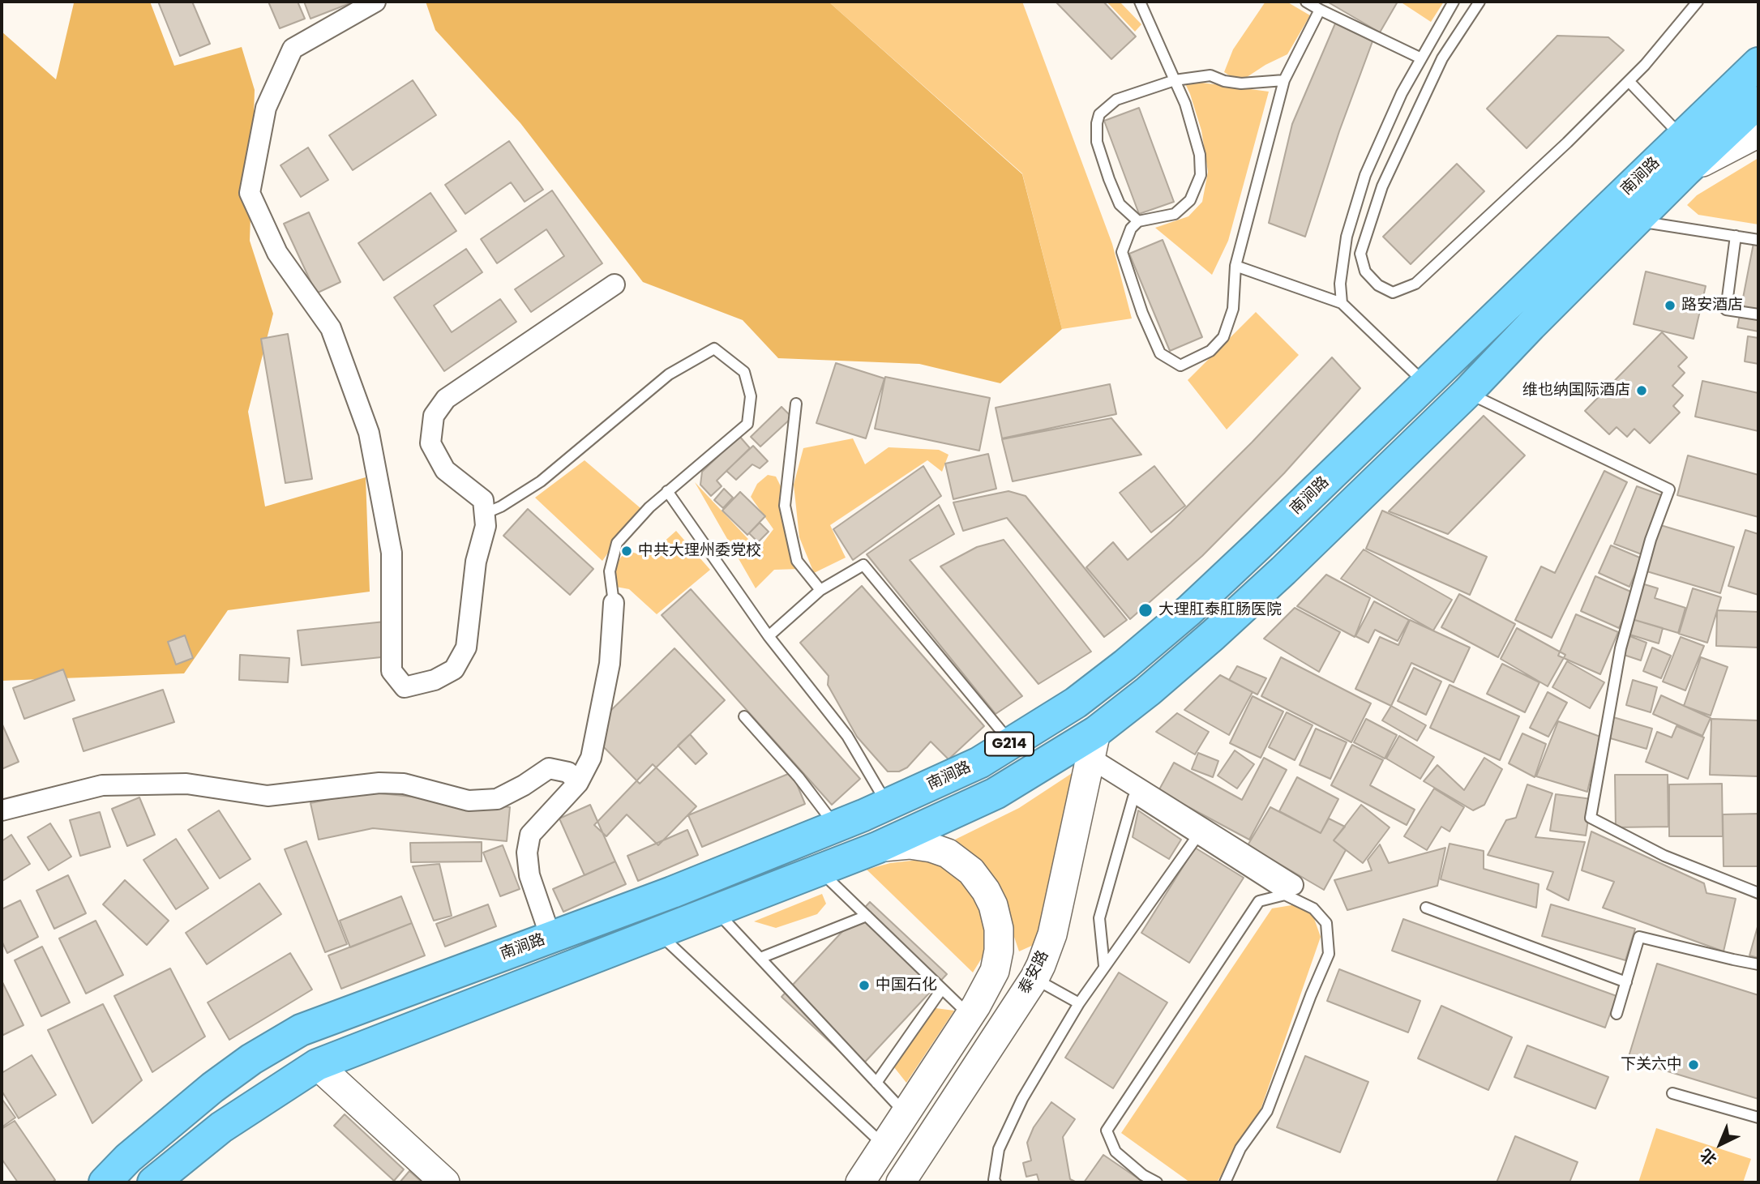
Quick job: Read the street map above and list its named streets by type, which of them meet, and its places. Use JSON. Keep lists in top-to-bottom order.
{
  "streets": {
    "highway": ["南涧路", "G214"],
    "main road": ["泰安路"]
  },
  "crossings": [
    ["南涧路", "泰安路"]
  ],
  "places": [
    "路安酒店",
    "维也纳国际酒店",
    "中共大理州委党校",
    "大理肛泰肛肠医院",
    "中国石化",
    "下关六中"
  ],
  "north": "bottom left"
}
